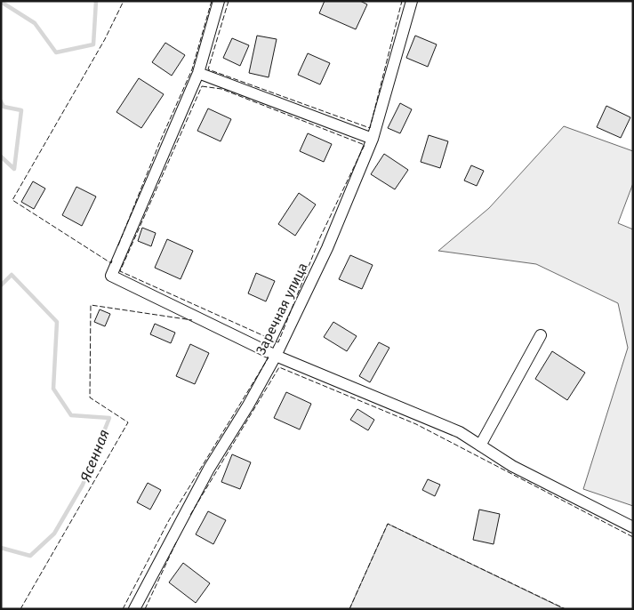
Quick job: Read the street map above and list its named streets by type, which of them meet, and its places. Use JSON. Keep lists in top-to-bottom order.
{
  "streets": {
    "street": ["Заречная улица"]
  },
  "water": ["Ясенная"]
}
